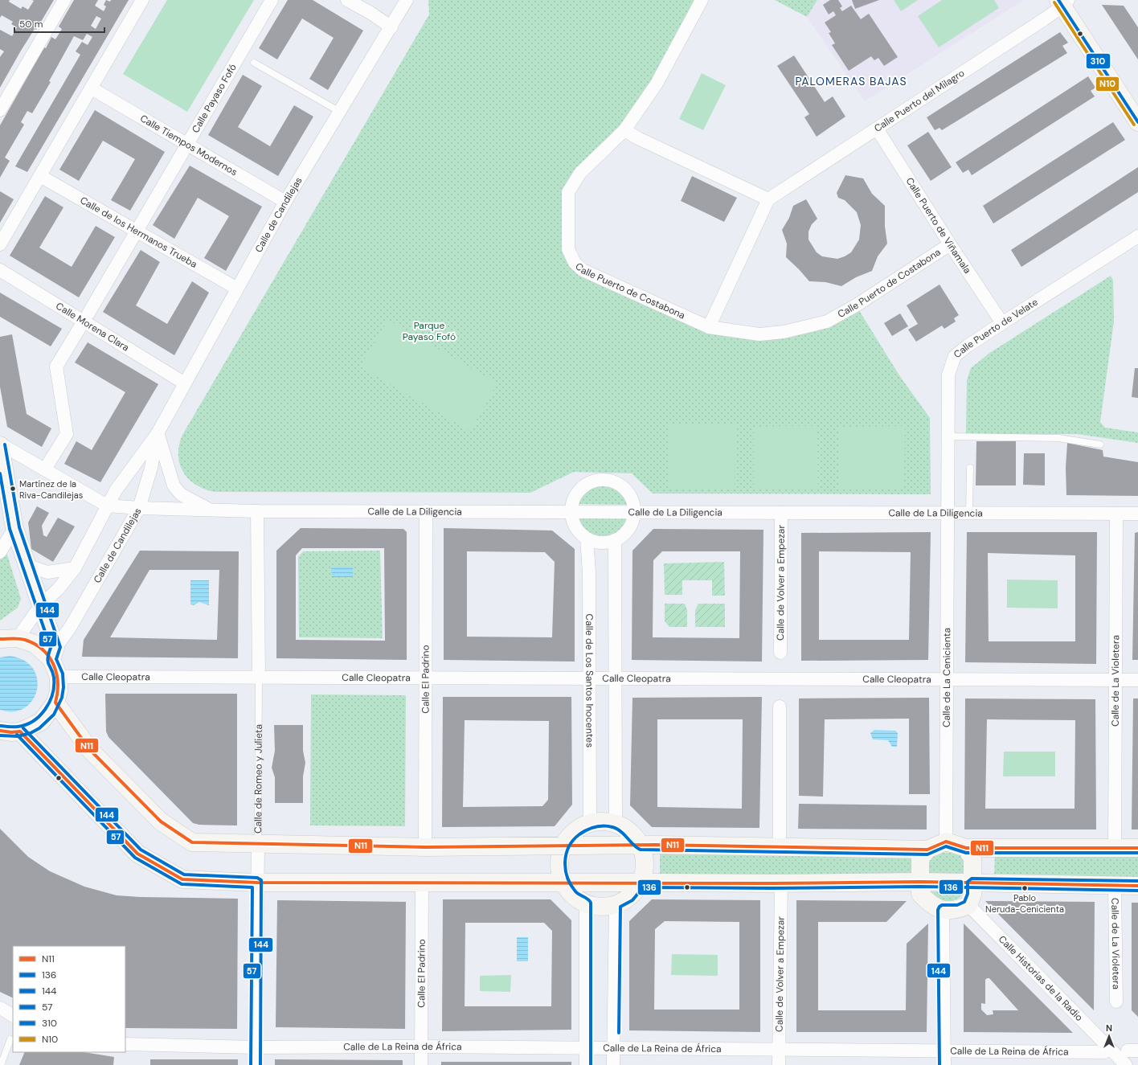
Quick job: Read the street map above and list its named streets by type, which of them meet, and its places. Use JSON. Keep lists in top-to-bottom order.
{
  "streets": {
    "street": [
      "Calle Payaso Fofó",
      "Calle Puerto del Milagro",
      "Calle Tiempos Modernos",
      "Calle de Candilejas",
      "Calle Puerto de Viñamala",
      "Calle de los Hermanos Trueba",
      "Calle Puerto de Costabona",
      "Calle Morena Clara",
      "Calle Puerto de Velate",
      "Calle de La Diligencia",
      "Calle de Volver a Empezar",
      "Calle Cleopatra",
      "Calle de La Cenicienta",
      "Calle El Padrino",
      "Calle de Los Santos Inocentes",
      "Calle de La Violetera",
      "Calle de Romeo y Julieta",
      "Calle Historias de la Radio",
      "Calle de La Reina de África"
    ]
  },
  "crossings": [
    ["Calle Payaso Fofó", "Calle Tiempos Modernos"],
    ["Calle Payaso Fofó", "Calle de los Hermanos Trueba"],
    ["Calle Puerto del Milagro", "Calle Puerto de Viñamala"],
    ["Calle Tiempos Modernos", "Calle de Candilejas"],
    ["Calle de Candilejas", "Calle de los Hermanos Trueba"],
    ["Calle de Candilejas", "Calle Morena Clara"],
    ["Calle de Candilejas", "Calle de La Diligencia"],
    ["Calle Puerto de Viñamala", "Calle Puerto de Costabona"],
    ["Calle Puerto de Viñamala", "Calle Puerto de Velate"],
    ["Calle Puerto de Velate", "Calle de La Diligencia"],
    ["Calle Puerto de Velate", "Calle de La Cenicienta"],
    ["Calle de La Diligencia", "Calle de Volver a Empezar"],
    ["Calle de La Diligencia", "Calle de La Cenicienta"],
    ["Calle de La Diligencia", "Calle El Padrino"],
    ["Calle de La Diligencia", "Calle de La Violetera"],
    ["Calle de La Diligencia", "Calle de Romeo y Julieta"],
    ["Calle de Volver a Empezar", "Calle de La Reina de África"],
    ["Calle Cleopatra", "Calle de La Cenicienta"],
    ["Calle Cleopatra", "Calle El Padrino"],
    ["Calle Cleopatra", "Calle de Los Santos Inocentes"],
    ["Calle Cleopatra", "Calle de La Violetera"],
    ["Calle Cleopatra", "Calle de Romeo y Julieta"],
    ["Calle El Padrino", "Calle de La Reina de África"],
    ["Calle de Romeo y Julieta", "Calle de La Reina de África"]
  ],
  "districts": ["PALOMERAS BAJAS"],
  "parks": ["Parque Payaso Fofó"],
  "places": ["Martínez de la Riva-Candilejas", "Pablo Neruda-Cenicienta"],
  "lines": [
    "transit line 310",
    "transit line N10",
    "transit line 144",
    "transit line 57",
    "transit line N11",
    "transit line 136"
  ],
  "legend": [
    "N11",
    "136",
    "144",
    "57",
    "310",
    "N10"
  ],
  "scale_bar": "50 m",
  "north": "top"
}
